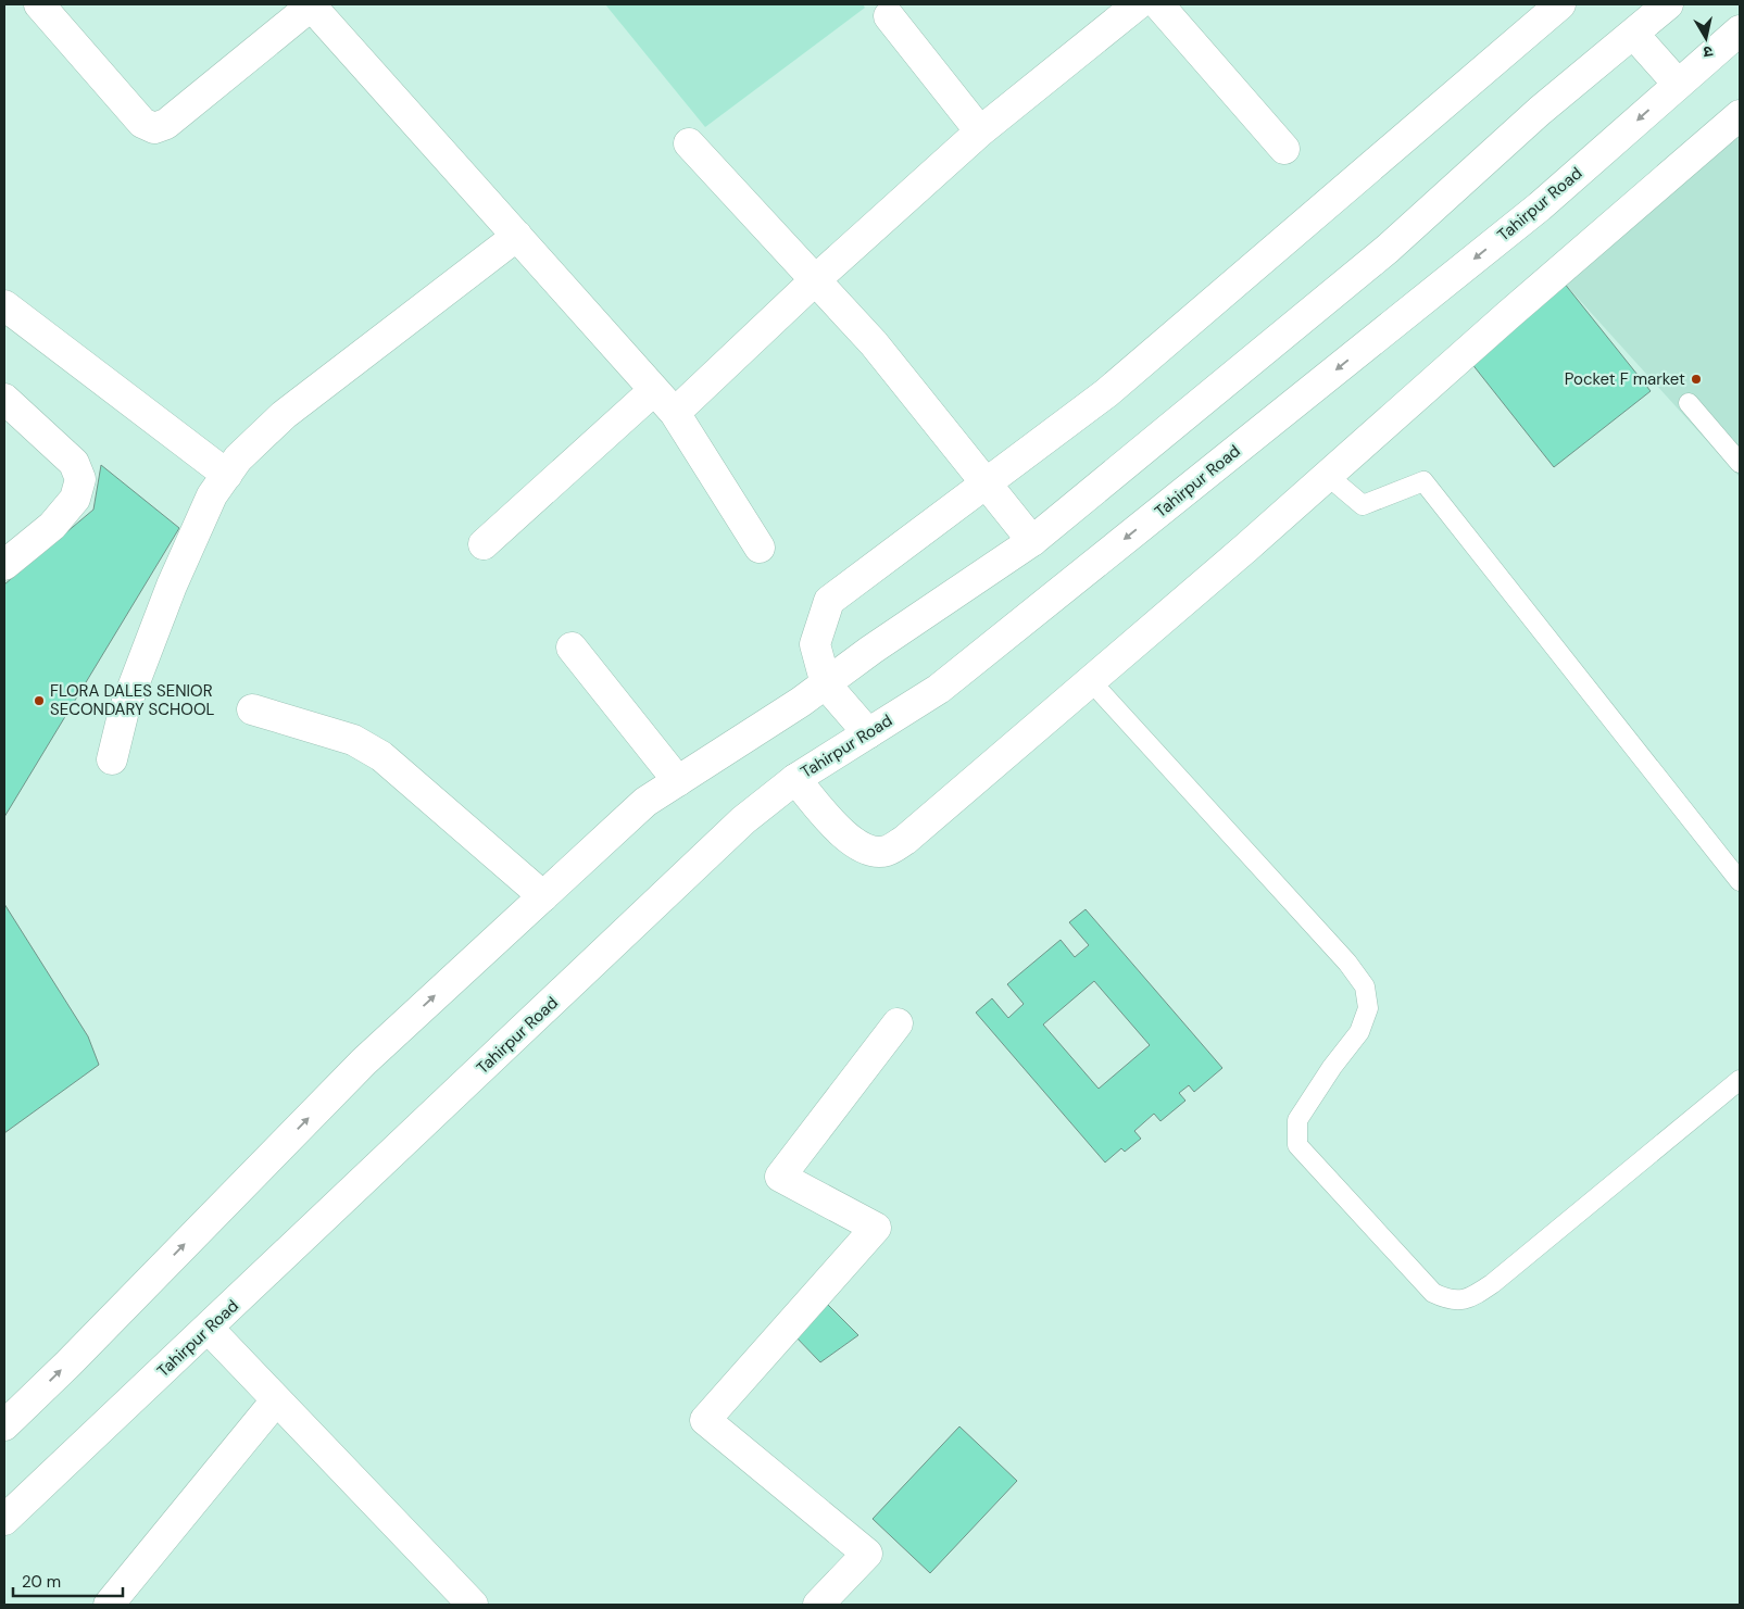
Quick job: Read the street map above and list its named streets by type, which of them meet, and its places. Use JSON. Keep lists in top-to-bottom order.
{
  "streets": {
    "street": ["Tahirpur Road"]
  },
  "places": ["Pocket F market", "FLORA DALES SENIOR SECONDARY SCHOOL"],
  "scale_bar": "20 m",
  "north": "bottom"
}
